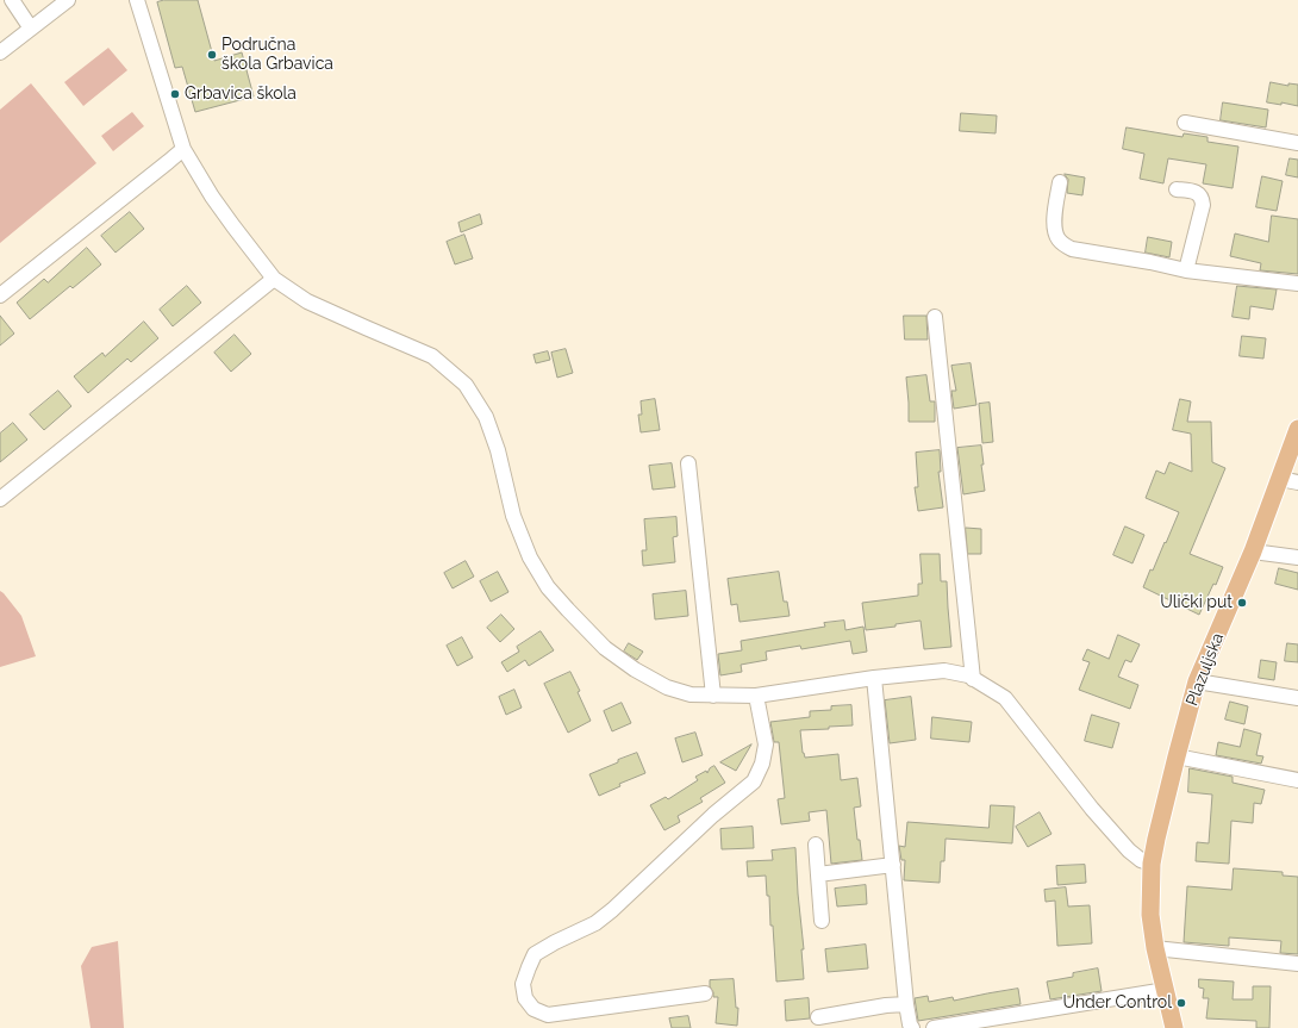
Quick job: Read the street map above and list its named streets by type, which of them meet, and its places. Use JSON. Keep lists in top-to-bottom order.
{
  "streets": {
    "main road": ["Plazuljska"]
  },
  "places": [
    "Područna škola Grbavica",
    "Grbavica škola",
    "Ulički put",
    "Under Control"
  ]
}
